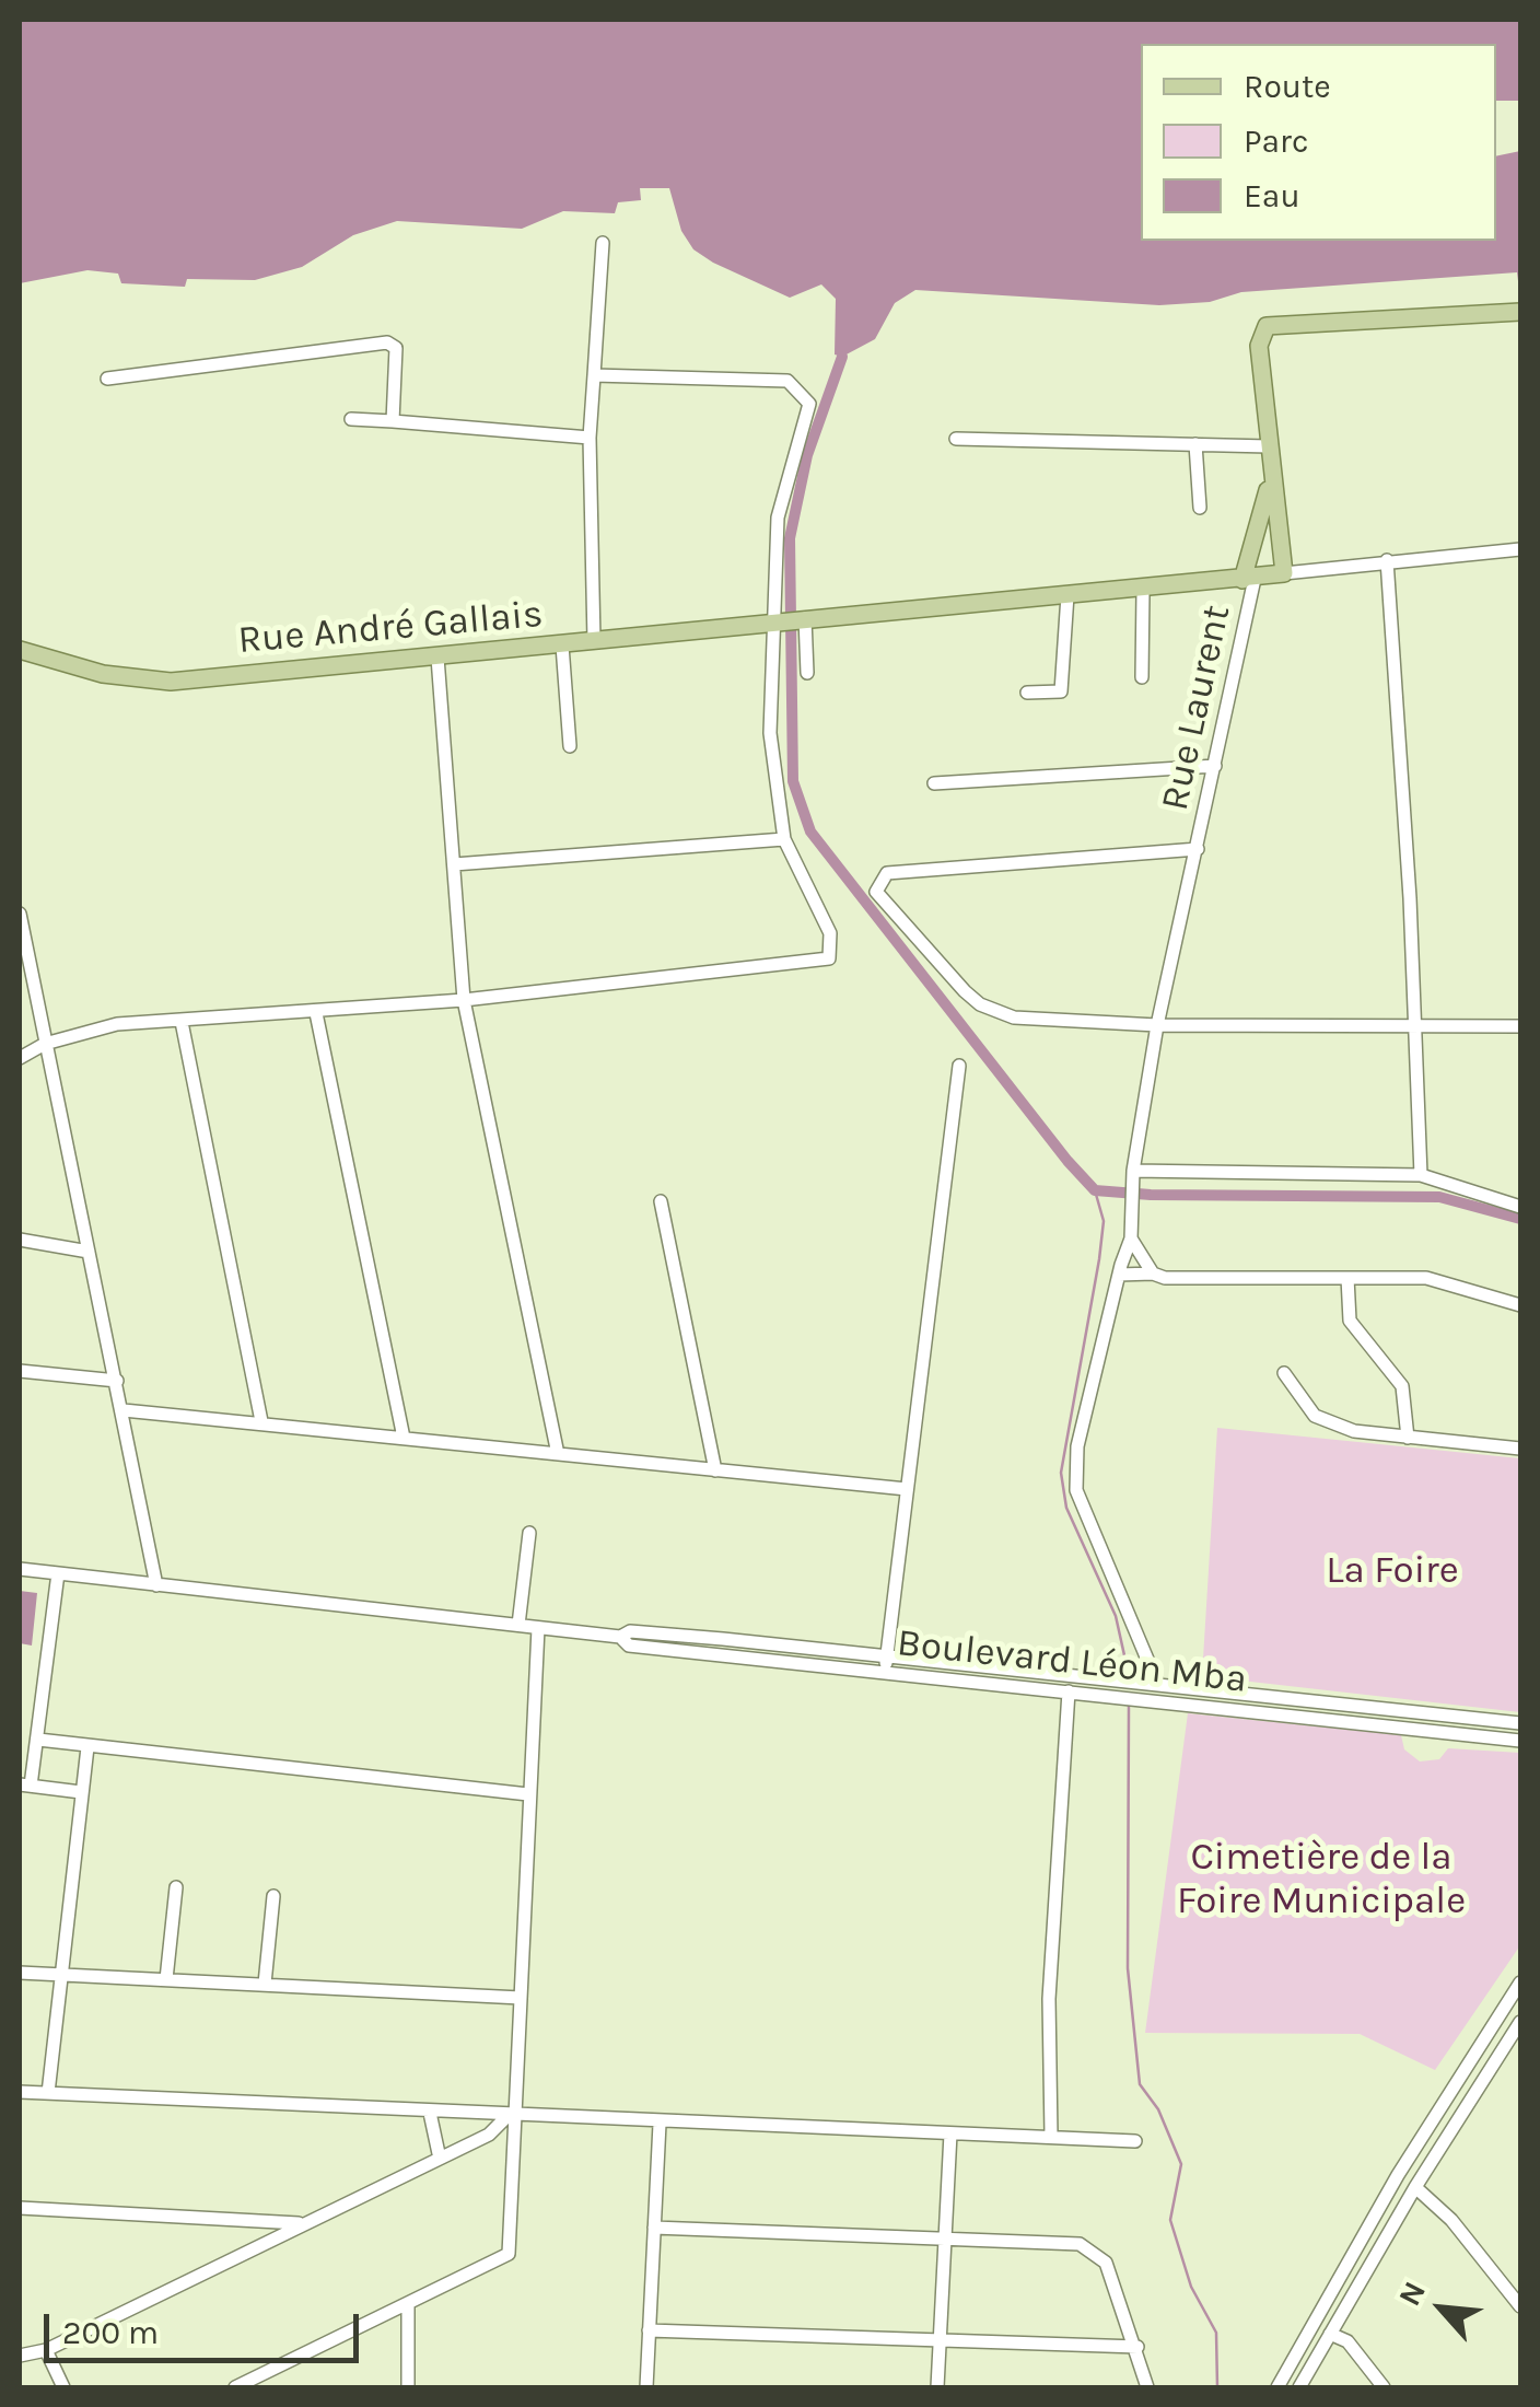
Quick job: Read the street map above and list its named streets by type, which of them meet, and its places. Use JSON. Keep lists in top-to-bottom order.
{
  "streets": {
    "main road": ["Rue André Gallais"],
    "street": ["Rue Laurent", "Boulevard Léon Mba"]
  },
  "crossings": [
    ["Rue André Gallais", "Rue Laurent"],
    ["Rue Laurent", "Boulevard Léon Mba"]
  ],
  "parks": ["La Foire", "Cimetière de la Foire Municipale"],
  "legend": ["Route", "Parc", "Eau"],
  "scale_bar": "200 m",
  "north": "top left"
}
